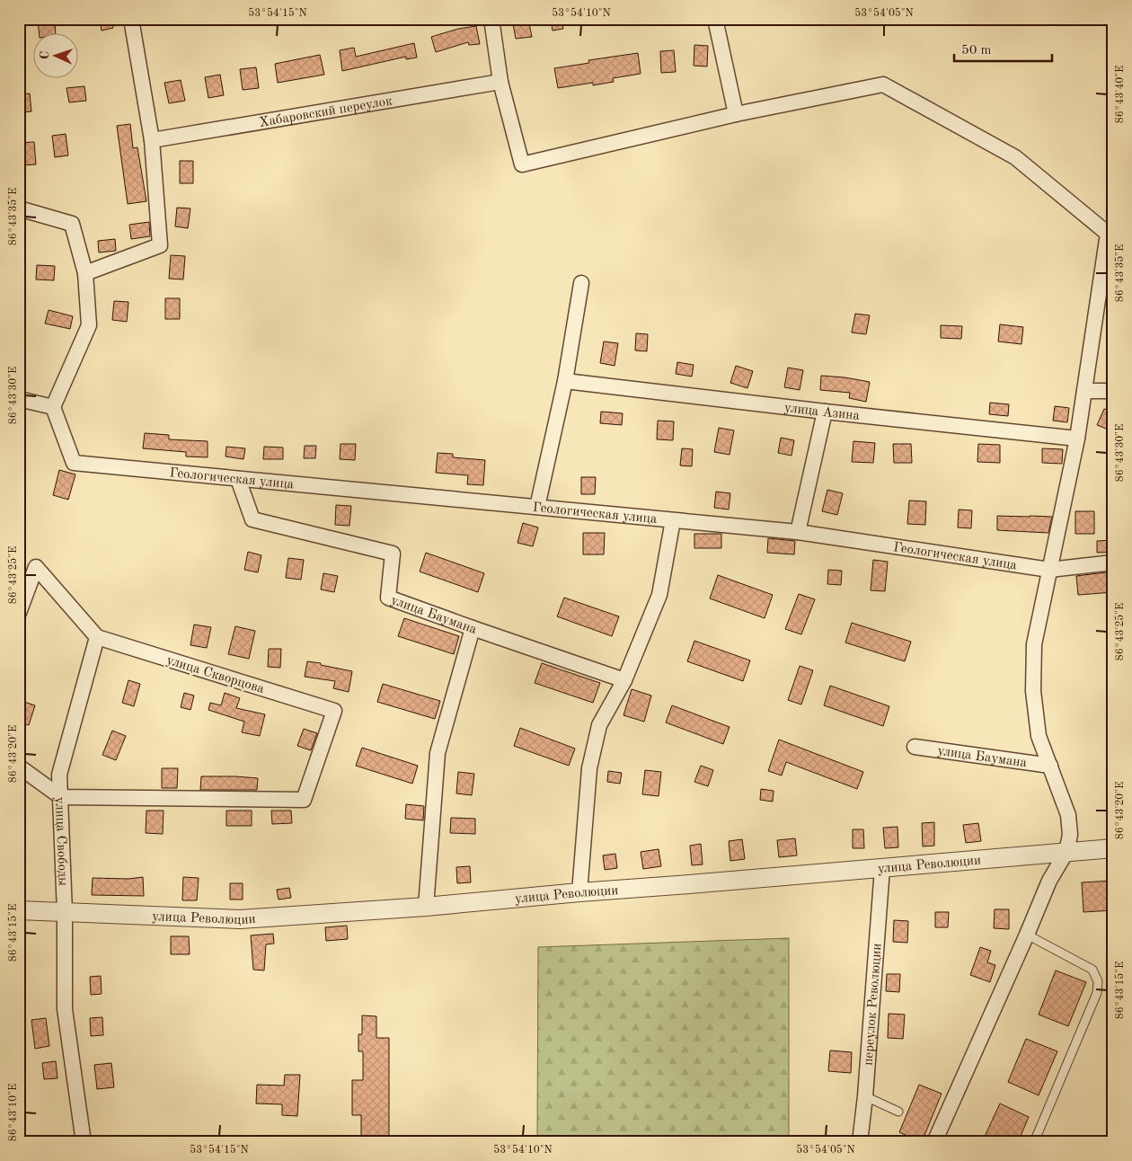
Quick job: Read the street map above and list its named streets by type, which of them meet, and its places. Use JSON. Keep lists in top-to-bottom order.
{
  "streets": {
    "street": [
      "Хабаровский переулок",
      "улица Азина",
      "Геологическая улица",
      "улица Баумана",
      "улица Скворцова",
      "улица Свободы",
      "улица Революции",
      "переулок Революции"
    ]
  },
  "crossings": [
    ["Геологическая улица", "улица Баумана"],
    ["улица Скворцова", "улица Свободы"],
    ["улица Свободы", "улица Революции"],
    ["улица Революции", "переулок Революции"]
  ],
  "scale_bar": "50 m",
  "north": "left",
  "coordinates": [
    "53°54'15\"N",
    "53°54'10\"N",
    "53°54'05\"N",
    "86°43'40\"E",
    "86°43'35\"E",
    "86°43'30\"E",
    "86°43'25\"E",
    "86°43'20\"E",
    "86°43'15\"E",
    "86°43'10\"E"
  ]
}
